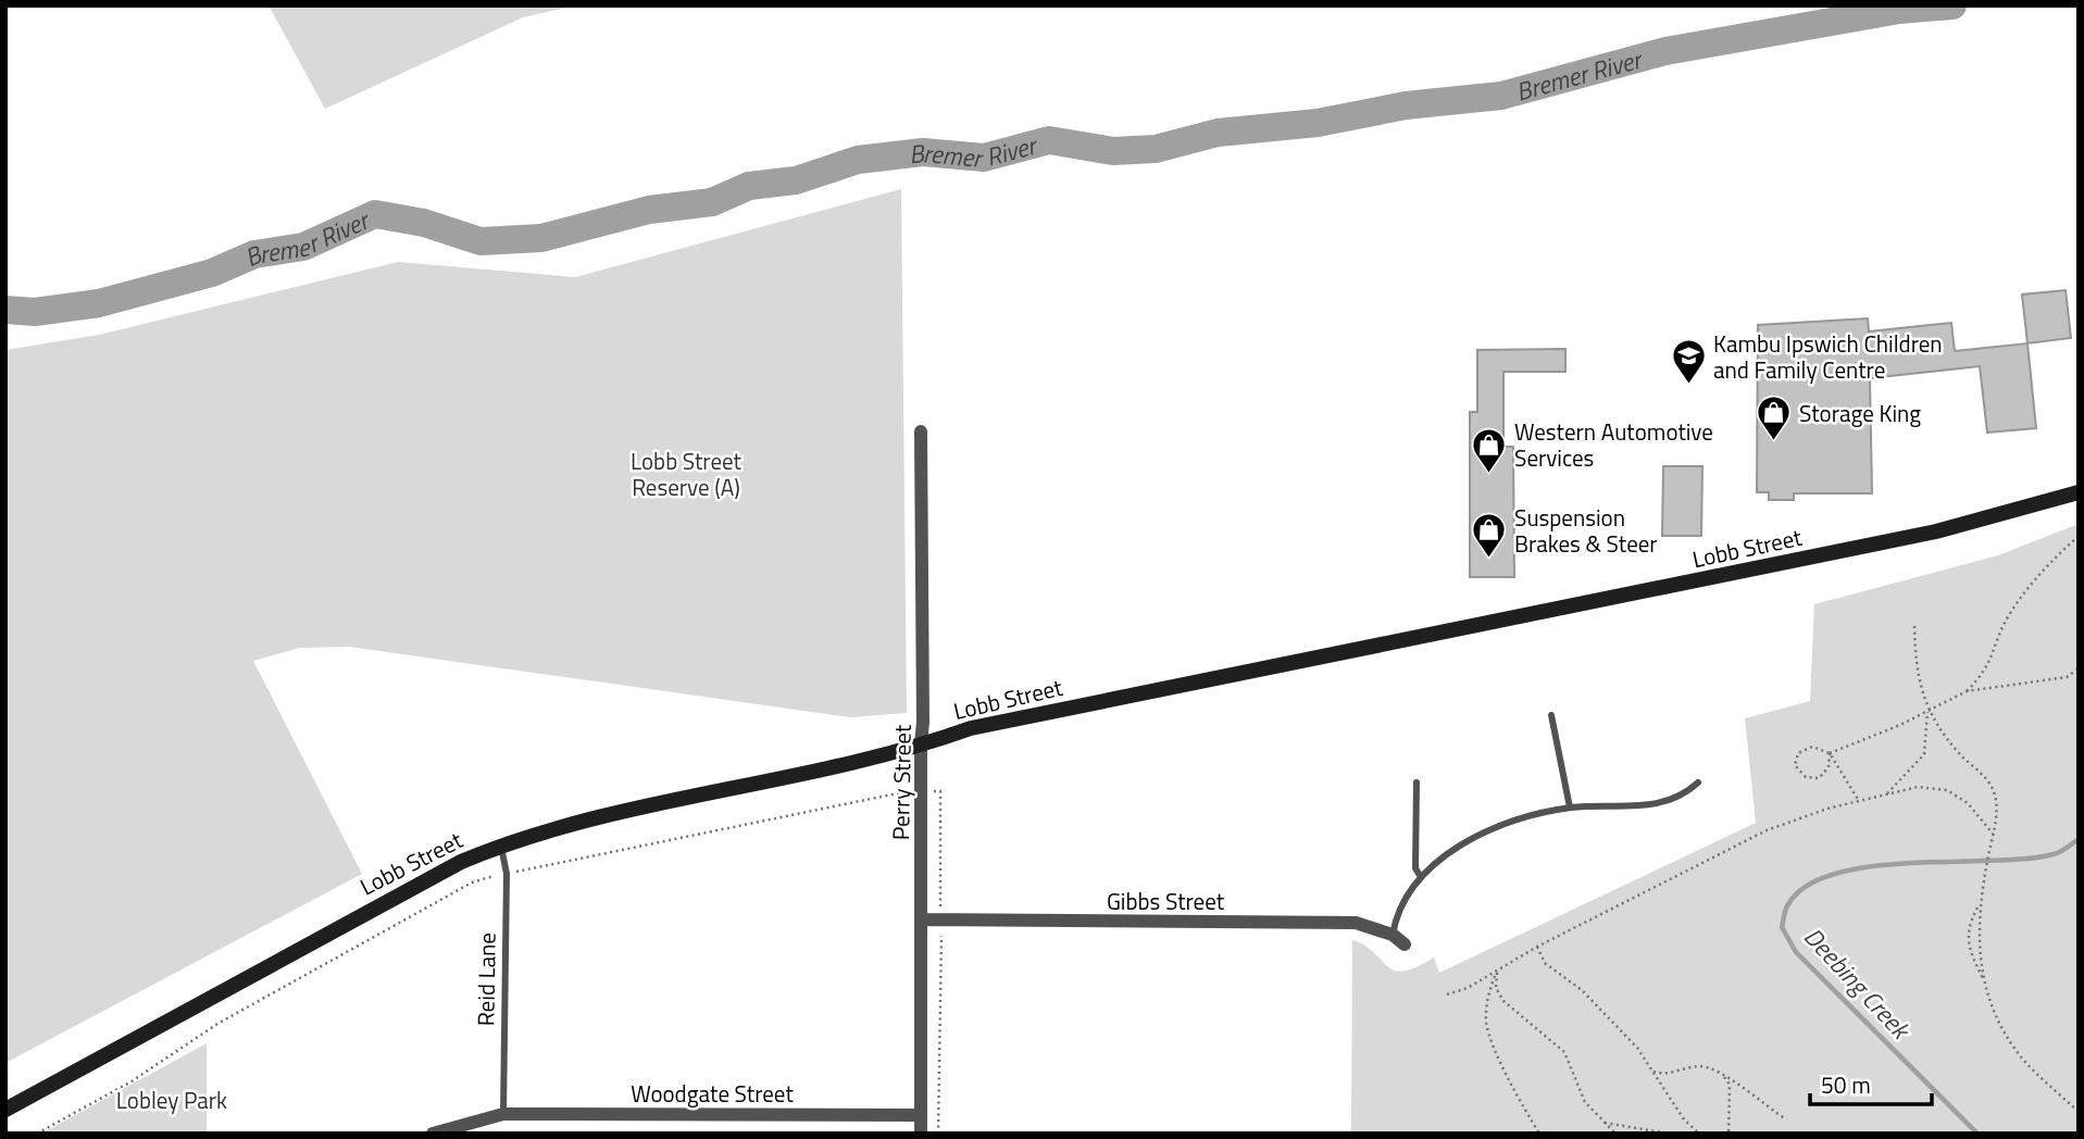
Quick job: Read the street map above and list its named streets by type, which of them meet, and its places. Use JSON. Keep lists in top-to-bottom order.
{
  "streets": {
    "main road": ["Lobb Street"],
    "street": ["Perry Street", "Gibbs Street", "Woodgate Street"],
    "lane": ["Reid Lane"]
  },
  "crossings": [
    ["Lobb Street", "Perry Street"],
    ["Lobb Street", "Reid Lane"],
    ["Perry Street", "Gibbs Street"],
    ["Perry Street", "Woodgate Street"],
    ["Reid Lane", "Woodgate Street"]
  ],
  "water": ["Bremer River", "Deebing Creek"],
  "parks": ["Lobb Street Reserve (A)", "Lobley Park"],
  "places": {
    "school or university": ["Kambu Ipswich Children and Family Centre"],
    "shop": ["Storage King", "Western Automotive Services", "Suspension Brakes & Steer"]
  },
  "scale_bar": "50 m"
}
